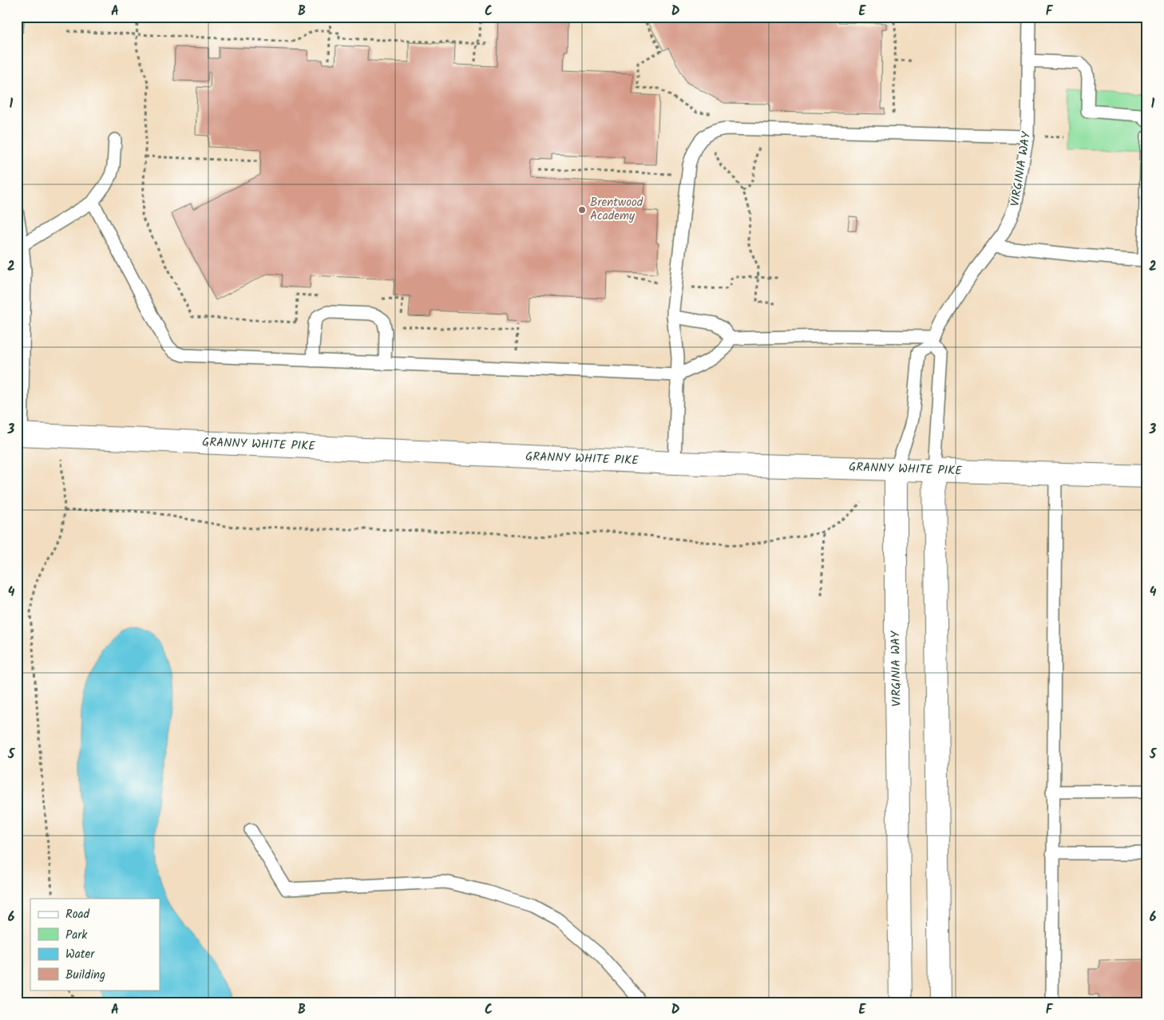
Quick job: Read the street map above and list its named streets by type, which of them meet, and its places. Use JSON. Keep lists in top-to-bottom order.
{
  "streets": {
    "main road": ["VIRGINIA WAY", "GRANNY WHITE PIKE"]
  },
  "crossings": [
    ["VIRGINIA WAY", "GRANNY WHITE PIKE"]
  ],
  "places": ["Brentwood Academy"],
  "legend": [
    "Road",
    "Park",
    "Water",
    "Building"
  ],
  "grid": {
    "columns": [
      "A",
      "B",
      "C",
      "D",
      "E",
      "F"
    ],
    "rows": [
      "1",
      "2",
      "3",
      "4",
      "5",
      "6"
    ]
  }
}
